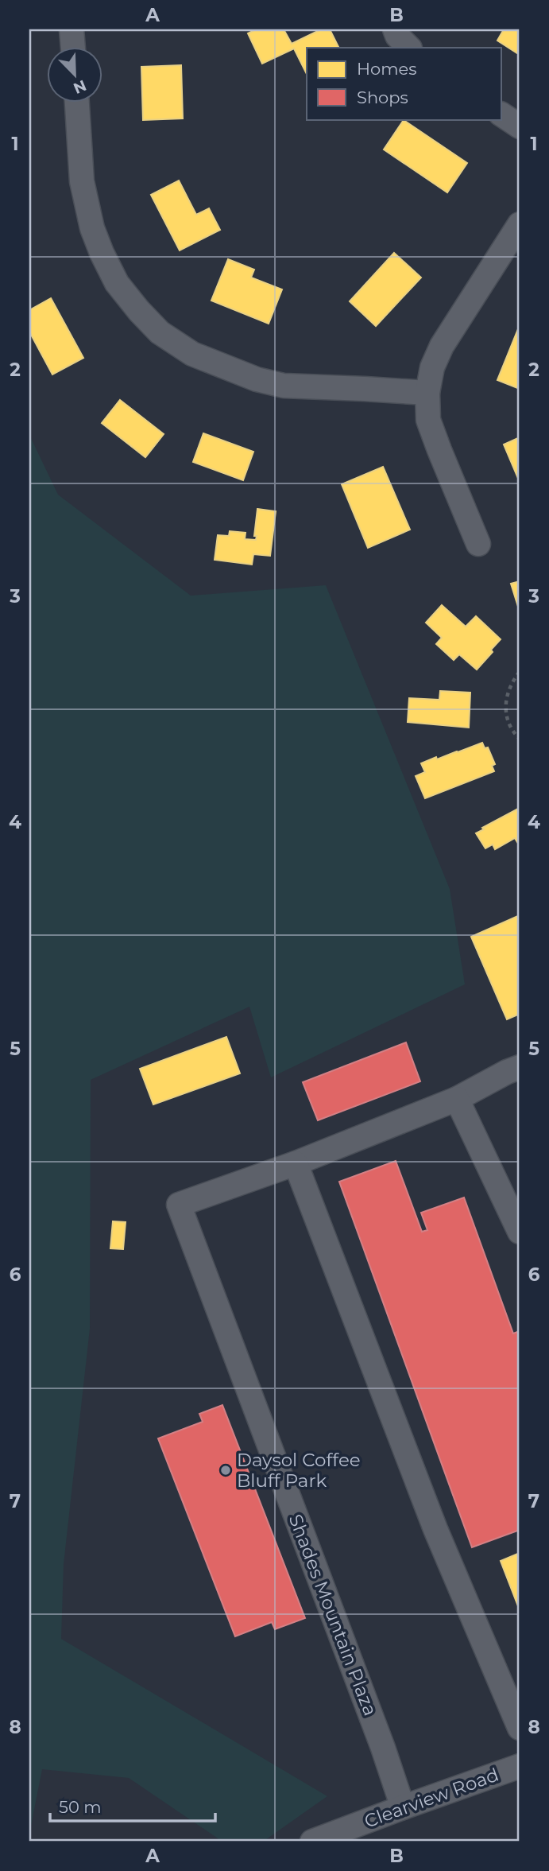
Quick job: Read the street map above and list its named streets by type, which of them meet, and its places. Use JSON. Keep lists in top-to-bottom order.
{
  "streets": {
    "street": ["Shades Mountain Plaza", "Clearview Road"]
  },
  "crossings": [
    ["Shades Mountain Plaza", "Clearview Road"]
  ],
  "places": ["Daysol Coffee Bluff Park"],
  "legend": ["Homes", "Shops"],
  "scale_bar": "50 m",
  "north": "bottom right",
  "grid": {
    "columns": ["A", "B"],
    "rows": [
      "1",
      "2",
      "3",
      "4",
      "5",
      "6",
      "7",
      "8"
    ]
  }
}
